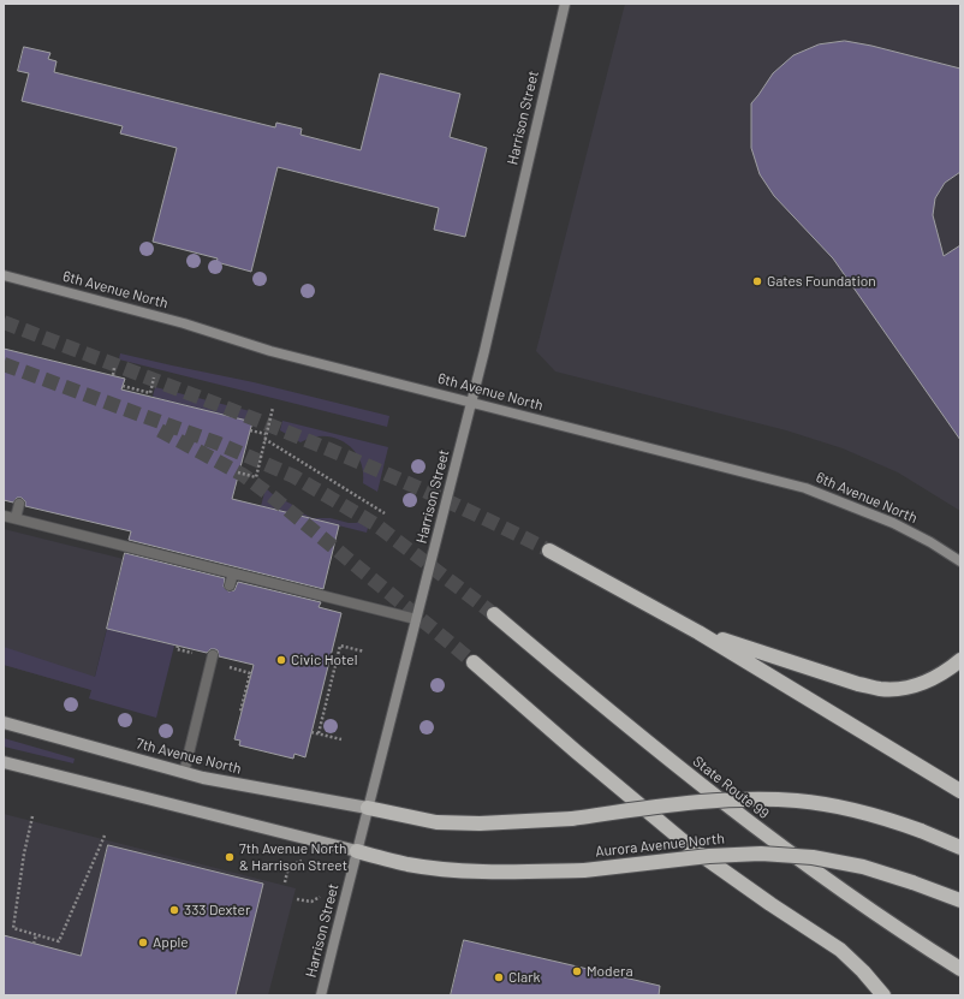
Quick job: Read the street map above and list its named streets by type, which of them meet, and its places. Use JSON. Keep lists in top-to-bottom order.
{
  "streets": {
    "highway": ["State Route 99", "Aurora Avenue North"],
    "main road": ["Harrison Street", "6th Avenue North", "7th Avenue North"]
  },
  "crossings": [
    ["Harrison Street", "6th Avenue North"],
    ["Harrison Street", "7th Avenue North"],
    ["Harrison Street", "Aurora Avenue North"]
  ],
  "places": [
    "Gates Foundation",
    "Civic Hotel",
    "7th Avenue North & Harrison Street",
    "333 Dexter",
    "Apple",
    "Modera",
    "Clark"
  ]
}
